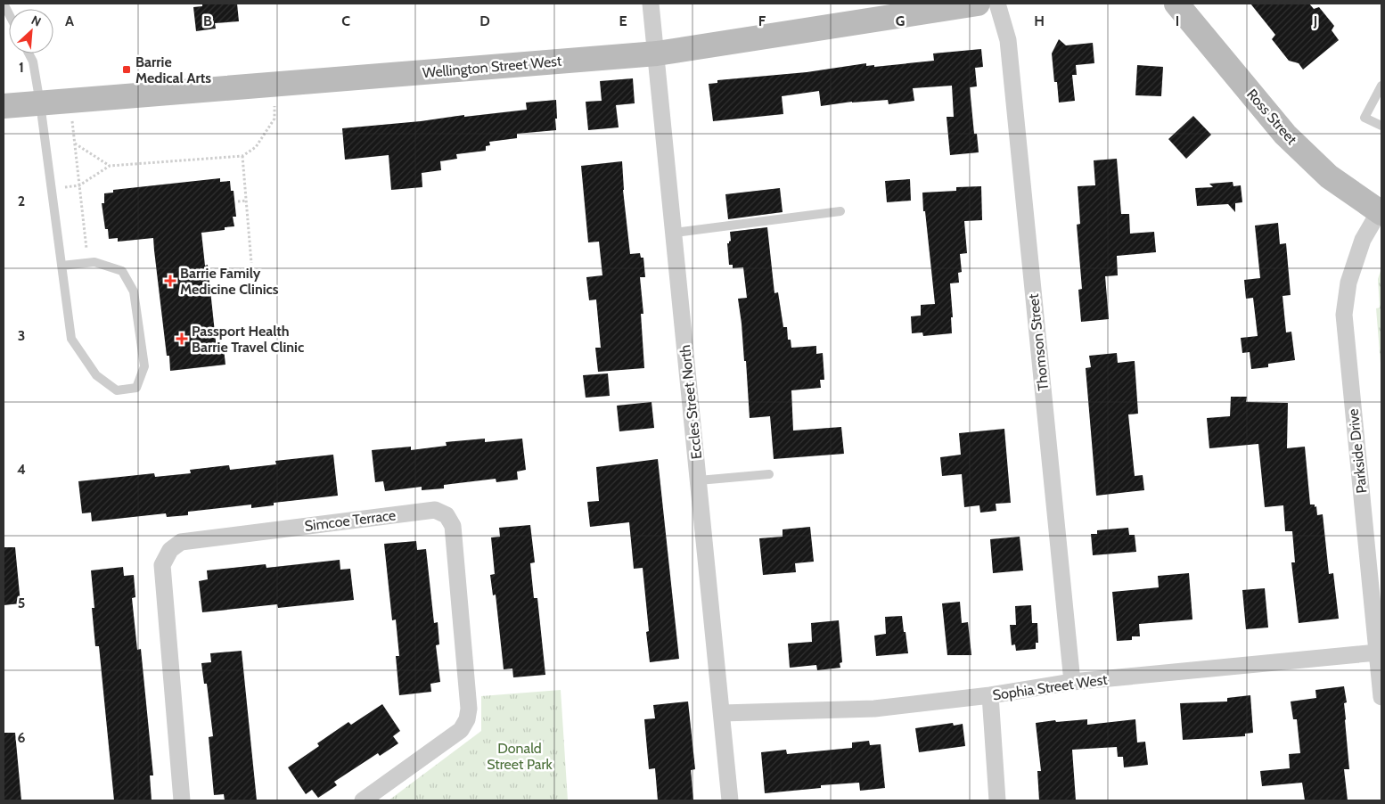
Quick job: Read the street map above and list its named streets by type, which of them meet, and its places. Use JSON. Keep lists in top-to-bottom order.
{
  "streets": {
    "street": [
      "Wellington Street West",
      "Ross Street",
      "Thomson Street",
      "Eccles Street North",
      "Parkside Drive",
      "Simcoe Terrace",
      "Sophia Street West"
    ]
  },
  "crossings": [
    ["Wellington Street West", "Eccles Street North"],
    ["Ross Street", "Parkside Drive"],
    ["Thomson Street", "Sophia Street West"],
    ["Eccles Street North", "Sophia Street West"],
    ["Parkside Drive", "Sophia Street West"]
  ],
  "parks": ["Donald Street Park"],
  "places": {
    "transit": ["Barrie Medical Arts"],
    "health": ["Barrie Family Medicine Clinics", "Passport Health Barrie Travel Clinic"]
  },
  "north": "top right",
  "grid": {
    "columns": [
      "A",
      "B",
      "C",
      "D",
      "E",
      "F",
      "G",
      "H",
      "I",
      "J"
    ],
    "rows": [
      "1",
      "2",
      "3",
      "4",
      "5",
      "6"
    ]
  }
}
